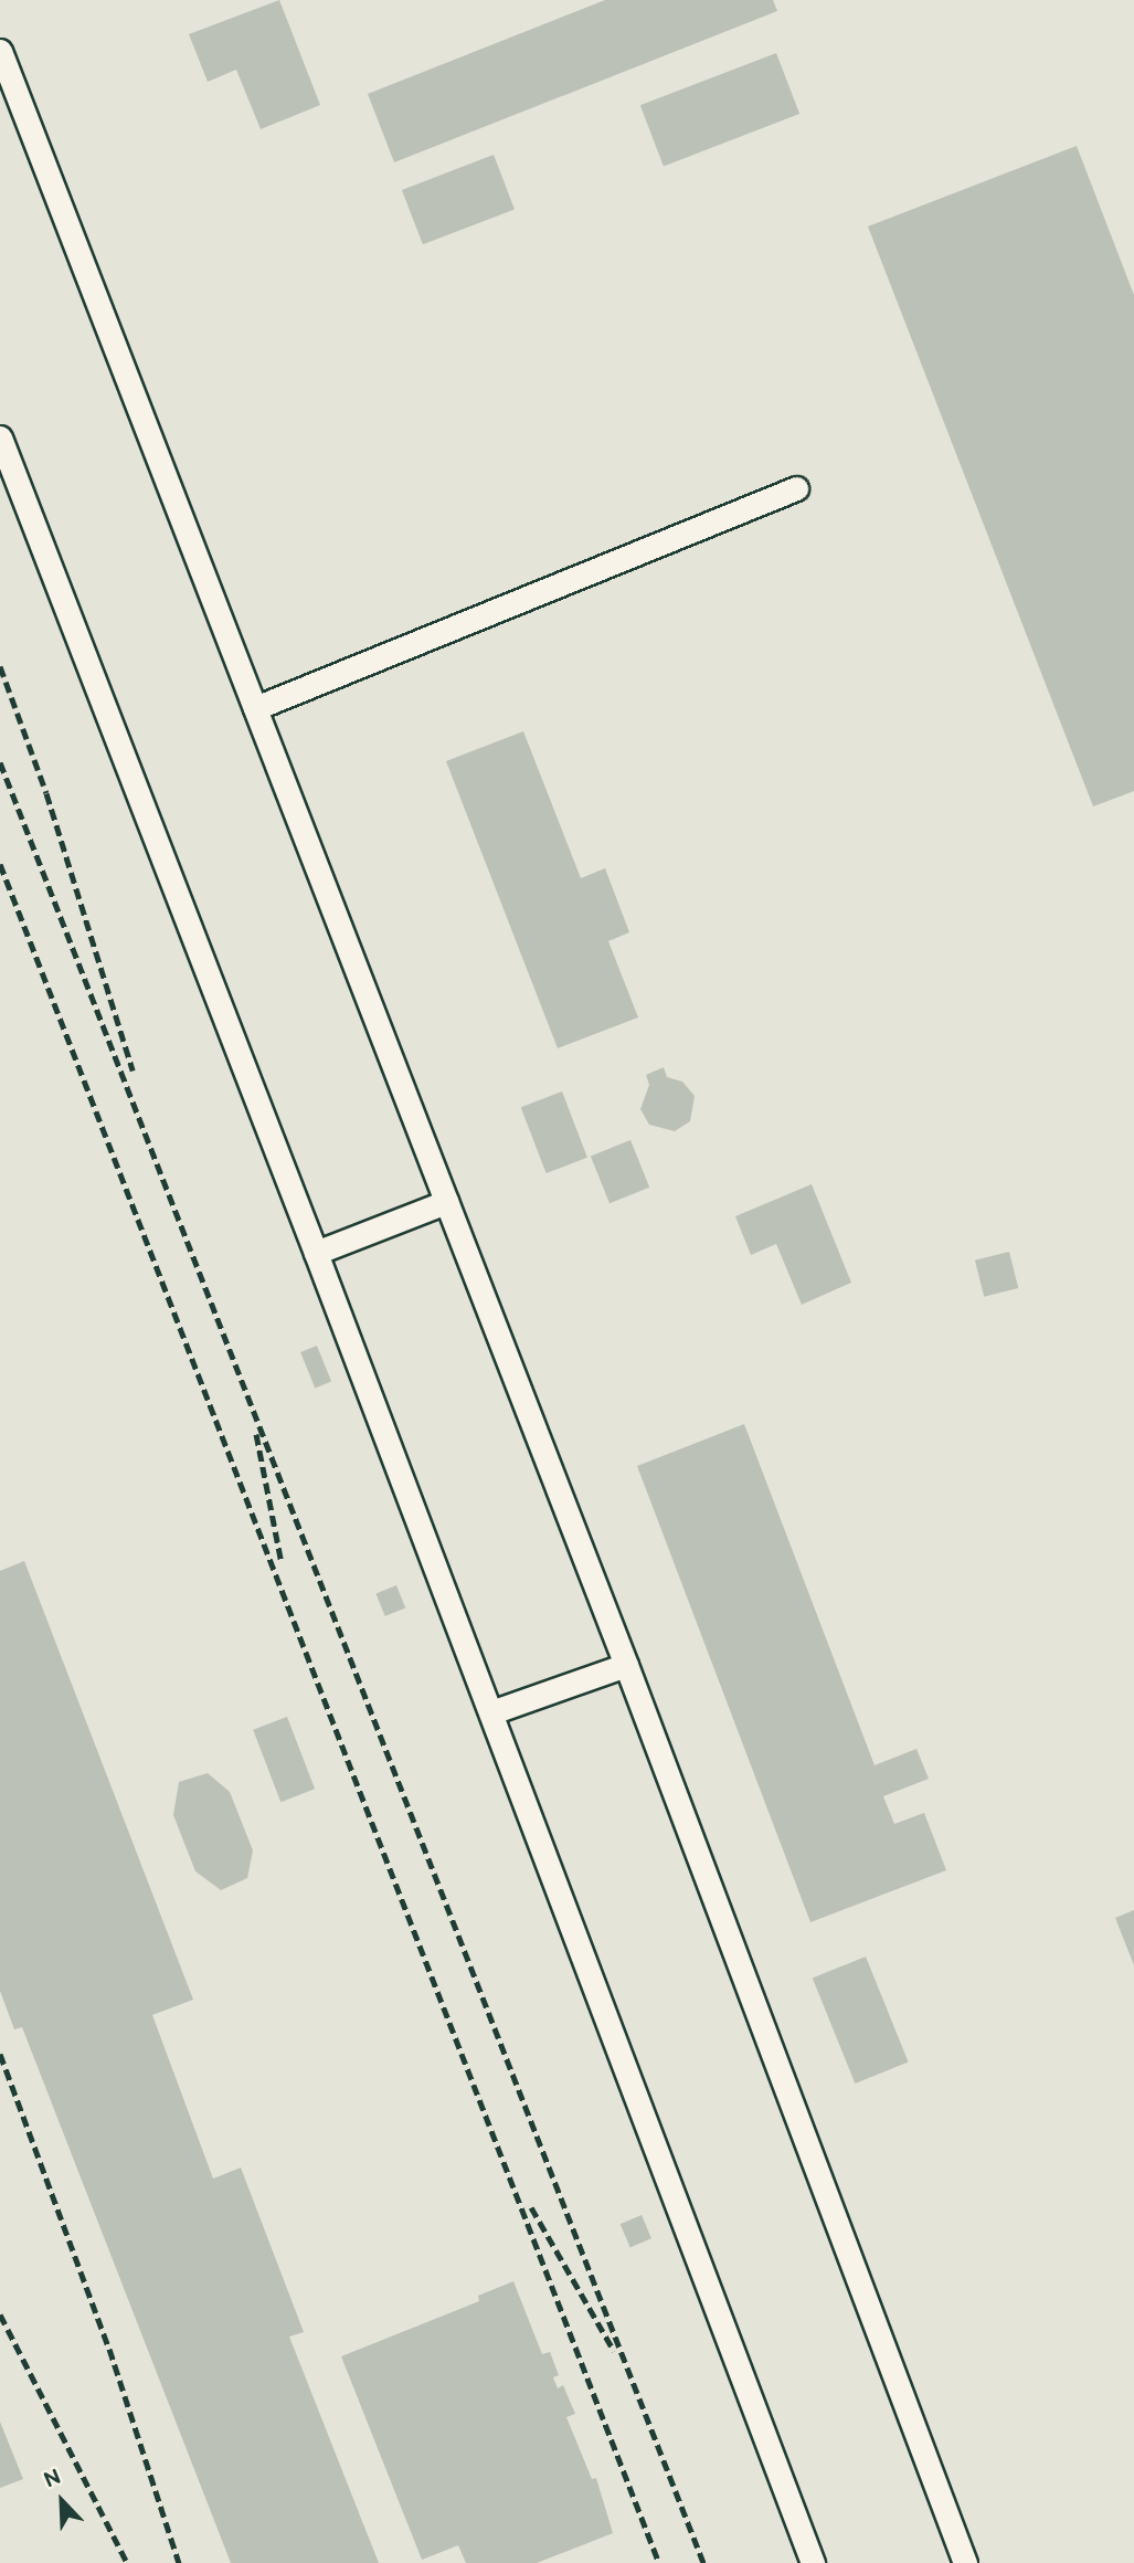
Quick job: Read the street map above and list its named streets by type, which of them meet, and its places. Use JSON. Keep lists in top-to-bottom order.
{
  "north": "top left"
}
